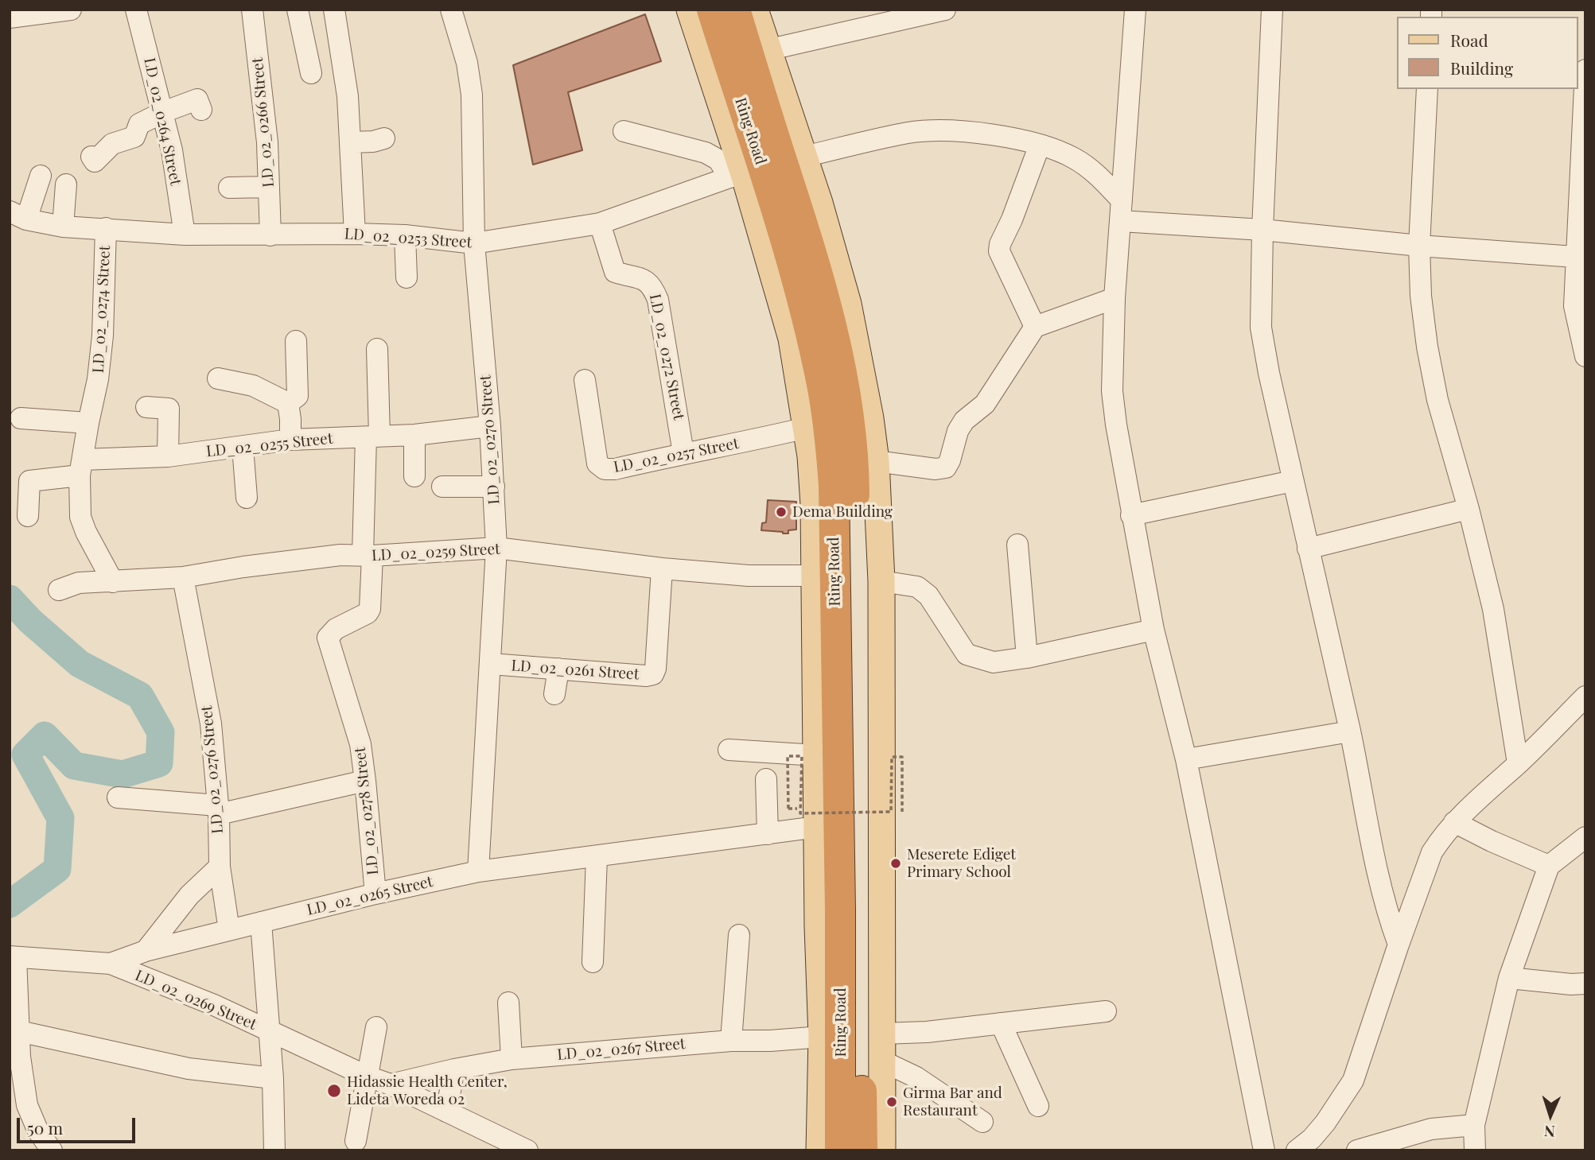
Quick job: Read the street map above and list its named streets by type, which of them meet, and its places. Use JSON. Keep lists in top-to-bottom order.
{
  "streets": {
    "highway": ["Ring Road"],
    "street": [
      "LD_02_0264 Street",
      "LD_02_0266 Street",
      "LD_02_0253 Street",
      "LD_02_0274 Street",
      "LD_02_0272 Street",
      "LD_02_0270 Street",
      "LD_02_0255 Street",
      "LD_02_0257 Street",
      "LD_02_0259 Street",
      "LD_02_0261 Street",
      "LD_02_0276 Street",
      "LD_02_0278 Street",
      "LD_02_0265 Street",
      "LD_02_0269 Street",
      "LD_02_0267 Street"
    ]
  },
  "crossings": [
    ["LD_02_0264 Street", "LD_02_0253 Street"],
    ["LD_02_0266 Street", "LD_02_0253 Street"],
    ["LD_02_0253 Street", "LD_02_0274 Street"],
    ["LD_02_0253 Street", "LD_02_0272 Street"],
    ["LD_02_0253 Street", "LD_02_0270 Street"],
    ["LD_02_0274 Street", "LD_02_0255 Street"],
    ["LD_02_0274 Street", "LD_02_0259 Street"],
    ["LD_02_0272 Street", "LD_02_0257 Street"],
    ["LD_02_0270 Street", "LD_02_0255 Street"],
    ["LD_02_0270 Street", "LD_02_0259 Street"],
    ["LD_02_0270 Street", "LD_02_0261 Street"],
    ["LD_02_0270 Street", "LD_02_0265 Street"],
    ["LD_02_0255 Street", "LD_02_0278 Street"],
    ["LD_02_0259 Street", "LD_02_0261 Street"],
    ["LD_02_0259 Street", "LD_02_0276 Street"],
    ["LD_02_0259 Street", "LD_02_0278 Street"],
    ["LD_02_0276 Street", "LD_02_0265 Street"],
    ["LD_02_0278 Street", "LD_02_0265 Street"],
    ["LD_02_0265 Street", "LD_02_0269 Street"],
    ["LD_02_0269 Street", "LD_02_0267 Street"]
  ],
  "places": [
    "Dema Building",
    "Meserete Ediget Primary School",
    "Hidassie Health Center, Lideta Woreda 02",
    "Girma Bar and Restaurant"
  ],
  "legend": ["Road", "Building"],
  "scale_bar": "50 m",
  "north": "bottom"
}
